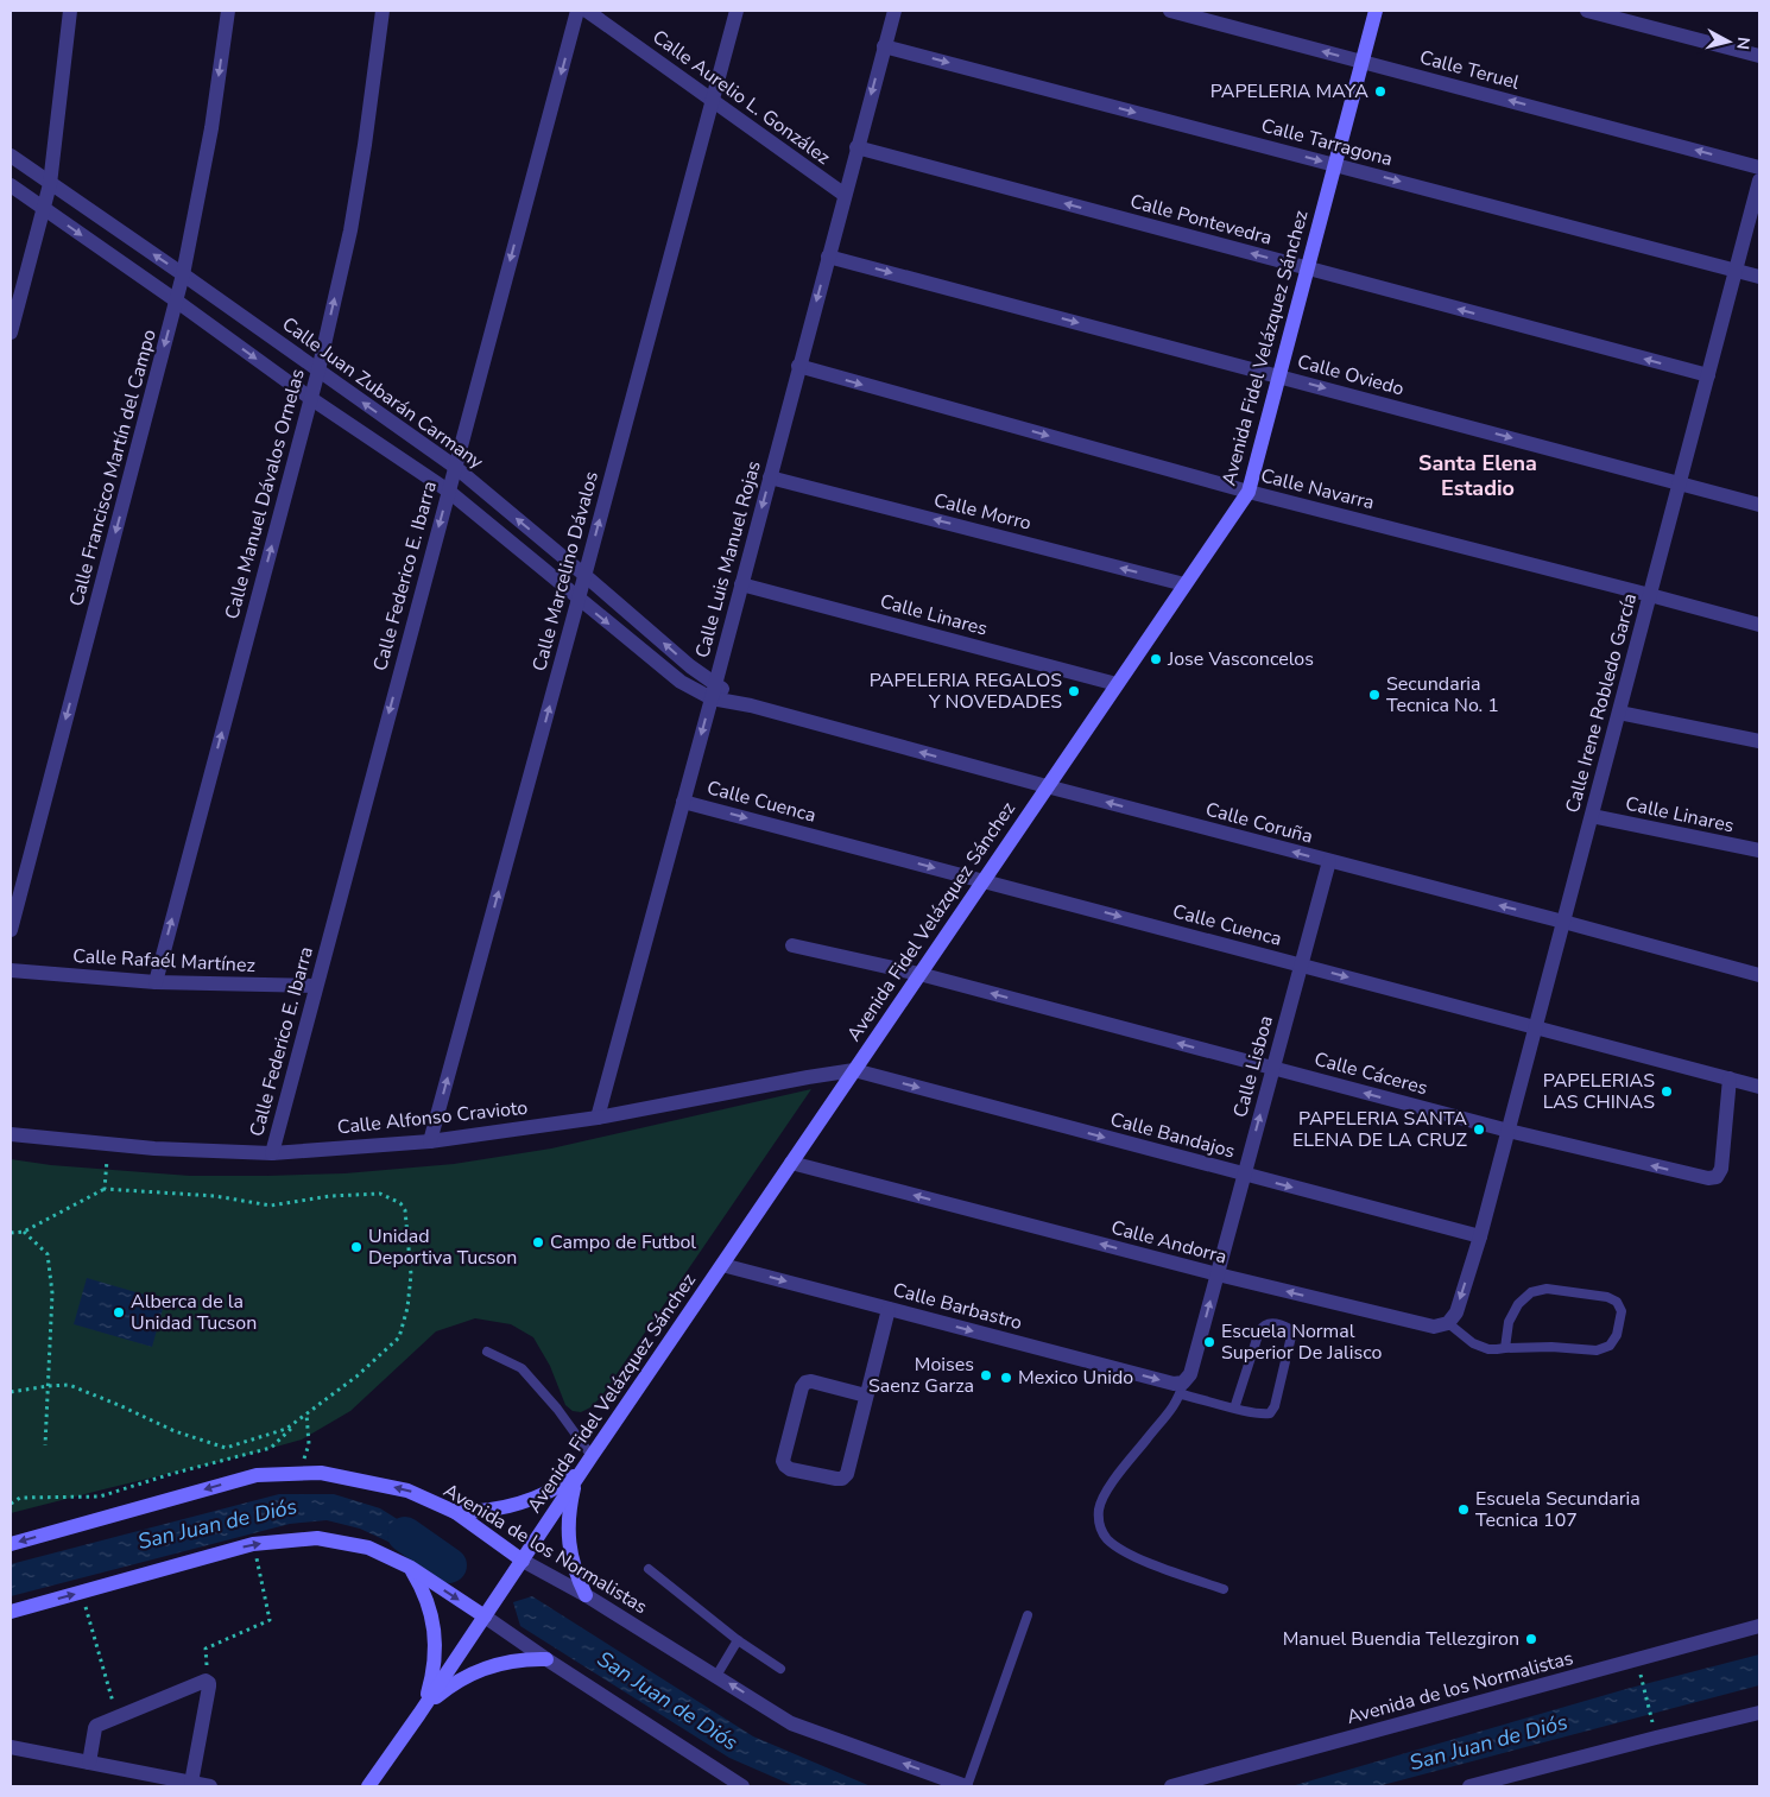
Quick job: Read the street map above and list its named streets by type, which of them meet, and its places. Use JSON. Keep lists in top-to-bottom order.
{
  "streets": {
    "street": [
      "Calle Teruel",
      "Calle Aurelio L. González",
      "Calle Tarragona",
      "Calle Pontevedra",
      "Avenida Fidel Velázquez Sánchez",
      "Calle Oviedo",
      "Calle Juan Zubarán Carmany",
      "Calle Francisco Martín del Campo",
      "Calle Navarra",
      "Calle Manuel Dávalos Ornelas",
      "Calle Morro",
      "Calle Luis Manuel Rojas",
      "Calle Marcelino Dávalos",
      "Calle Federico E. Ibarra",
      "Calle Linares",
      "Calle Irene Robledo García",
      "Calle Cuenca",
      "Calle Coruña",
      "Calle Rafaél Martínez",
      "Calle Lisboa",
      "Calle Cáceres",
      "Calle Alfonso Cravioto",
      "Calle Bandajos",
      "Calle Andorra",
      "Calle Barbastro",
      "Avenida de los Normalistas"
    ]
  },
  "crossings": [
    ["Calle Teruel", "Avenida Fidel Velázquez Sánchez"],
    ["Calle Aurelio L. González", "Calle Luis Manuel Rojas"],
    ["Calle Aurelio L. González", "Calle Marcelino Dávalos"],
    ["Calle Tarragona", "Avenida Fidel Velázquez Sánchez"],
    ["Calle Tarragona", "Calle Luis Manuel Rojas"],
    ["Calle Tarragona", "Calle Irene Robledo García"],
    ["Calle Pontevedra", "Avenida Fidel Velázquez Sánchez"],
    ["Calle Pontevedra", "Calle Luis Manuel Rojas"],
    ["Calle Pontevedra", "Calle Irene Robledo García"],
    ["Avenida Fidel Velázquez Sánchez", "Calle Oviedo"],
    ["Avenida Fidel Velázquez Sánchez", "Calle Navarra"],
    ["Avenida Fidel Velázquez Sánchez", "Calle Morro"],
    ["Avenida Fidel Velázquez Sánchez", "Calle Linares"],
    ["Avenida Fidel Velázquez Sánchez", "Calle Cuenca"],
    ["Avenida Fidel Velázquez Sánchez", "Calle Coruña"],
    ["Avenida Fidel Velázquez Sánchez", "Calle Cáceres"],
    ["Avenida Fidel Velázquez Sánchez", "Calle Alfonso Cravioto"],
    ["Avenida Fidel Velázquez Sánchez", "Calle Bandajos"],
    ["Avenida Fidel Velázquez Sánchez", "Calle Andorra"],
    ["Avenida Fidel Velázquez Sánchez", "Calle Barbastro"],
    ["Avenida Fidel Velázquez Sánchez", "Avenida de los Normalistas"],
    ["Calle Oviedo", "Calle Luis Manuel Rojas"],
    ["Calle Oviedo", "Calle Irene Robledo García"],
    ["Calle Juan Zubarán Carmany", "Calle Francisco Martín del Campo"],
    ["Calle Juan Zubarán Carmany", "Calle Manuel Dávalos Ornelas"],
    ["Calle Juan Zubarán Carmany", "Calle Luis Manuel Rojas"],
    ["Calle Juan Zubarán Carmany", "Calle Marcelino Dávalos"],
    ["Calle Juan Zubarán Carmany", "Calle Federico E. Ibarra"],
    ["Calle Juan Zubarán Carmany", "Calle Coruña"],
    ["Calle Navarra", "Calle Luis Manuel Rojas"],
    ["Calle Navarra", "Calle Irene Robledo García"],
    ["Calle Manuel Dávalos Ornelas", "Calle Rafaél Martínez"],
    ["Calle Morro", "Calle Luis Manuel Rojas"],
    ["Calle Luis Manuel Rojas", "Calle Linares"],
    ["Calle Luis Manuel Rojas", "Calle Cuenca"],
    ["Calle Luis Manuel Rojas", "Calle Coruña"],
    ["Calle Luis Manuel Rojas", "Calle Alfonso Cravioto"],
    ["Calle Marcelino Dávalos", "Calle Alfonso Cravioto"],
    ["Calle Federico E. Ibarra", "Calle Rafaél Martínez"],
    ["Calle Federico E. Ibarra", "Calle Alfonso Cravioto"],
    ["Calle Linares", "Calle Irene Robledo García"],
    ["Calle Irene Robledo García", "Calle Cuenca"],
    ["Calle Irene Robledo García", "Calle Coruña"],
    ["Calle Irene Robledo García", "Calle Cáceres"],
    ["Calle Irene Robledo García", "Calle Bandajos"],
    ["Calle Cuenca", "Calle Lisboa"],
    ["Calle Cuenca", "Calle Cáceres"],
    ["Calle Coruña", "Calle Lisboa"],
    ["Calle Lisboa", "Calle Cáceres"],
    ["Calle Lisboa", "Calle Bandajos"],
    ["Calle Lisboa", "Calle Andorra"],
    ["Calle Lisboa", "Calle Barbastro"],
    ["Calle Alfonso Cravioto", "Calle Bandajos"]
  ],
  "one_way": [
    "Calle Teruel",
    "Calle Tarragona",
    "Calle Pontevedra",
    "Calle Oviedo",
    "Calle Francisco Martín del Campo",
    "Calle Navarra",
    "Calle Manuel Dávalos Ornelas",
    "Calle Morro",
    "Calle Luis Manuel Rojas",
    "Calle Marcelino Dávalos",
    "Calle Federico E. Ibarra",
    "Calle Cuenca",
    "Calle Coruña",
    "Calle Lisboa",
    "Calle Cáceres",
    "Calle Bandajos",
    "Calle Andorra",
    "Calle Barbastro"
  ],
  "districts": ["Santa Elena Estadio"],
  "water": ["San Juan de Diós"],
  "places": [
    "PAPELERIA MAYA",
    "Jose Vasconcelos",
    "PAPELERIA REGALOS Y NOVEDADES",
    "Secundaria Tecnica No. 1",
    "PAPELERIAS LAS CHINAS",
    "PAPELERIA SANTA ELENA DE LA CRUZ",
    "Campo de Futbol",
    "Unidad Deportiva Tucson",
    "Alberca de la Unidad Tucson",
    "Escuela Normal Superior De Jalisco",
    "Moises Saenz Garza",
    "Mexico Unido",
    "Escuela Secundaria Tecnica 107",
    "Manuel Buendia Tellezgiron"
  ],
  "north": "right"
}
